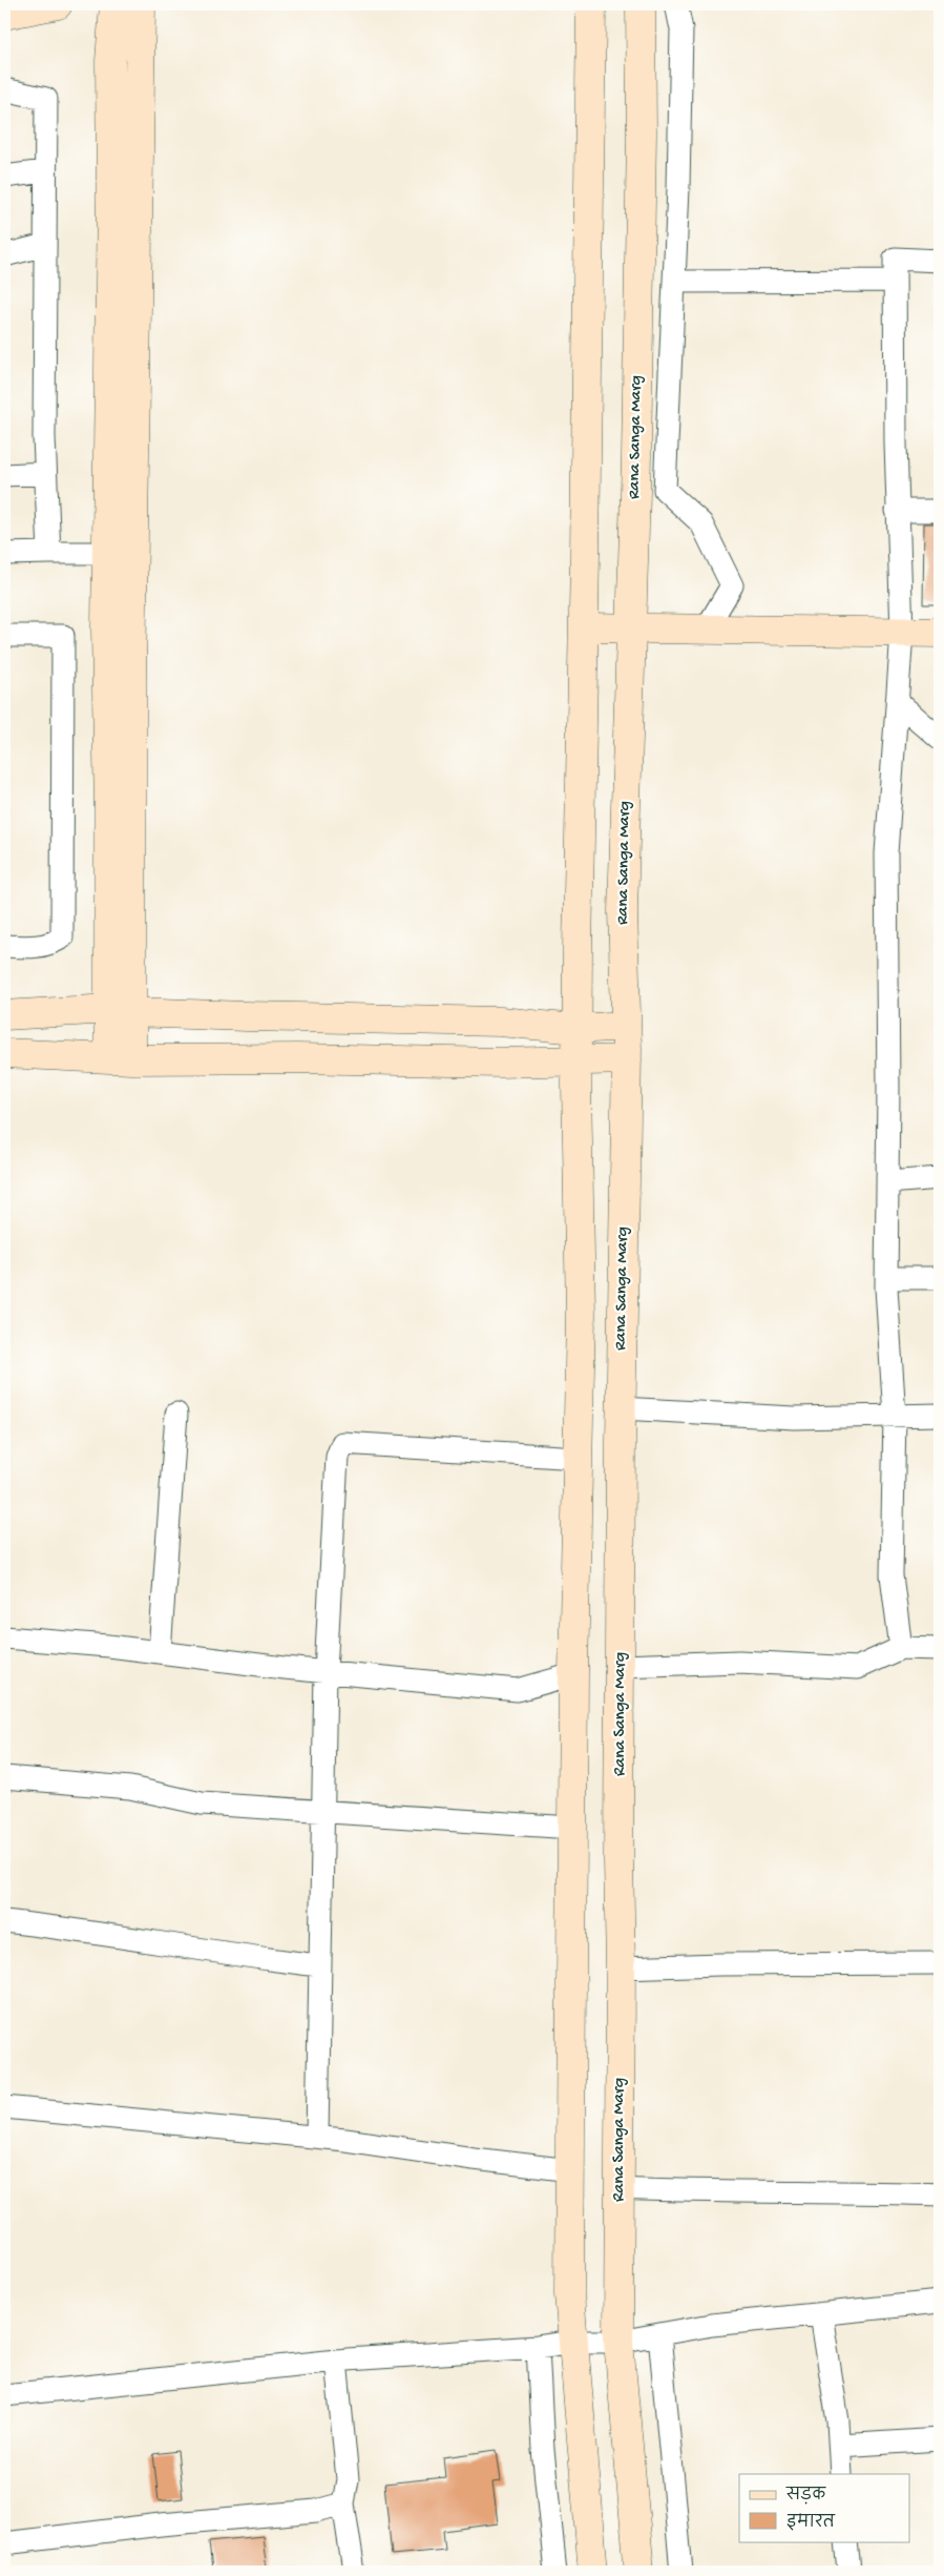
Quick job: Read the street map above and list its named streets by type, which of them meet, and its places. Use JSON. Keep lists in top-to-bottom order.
{
  "streets": {
    "main road": ["Rana Sanga Marg"]
  },
  "legend": ["सड़क", "इमारत"]
}
